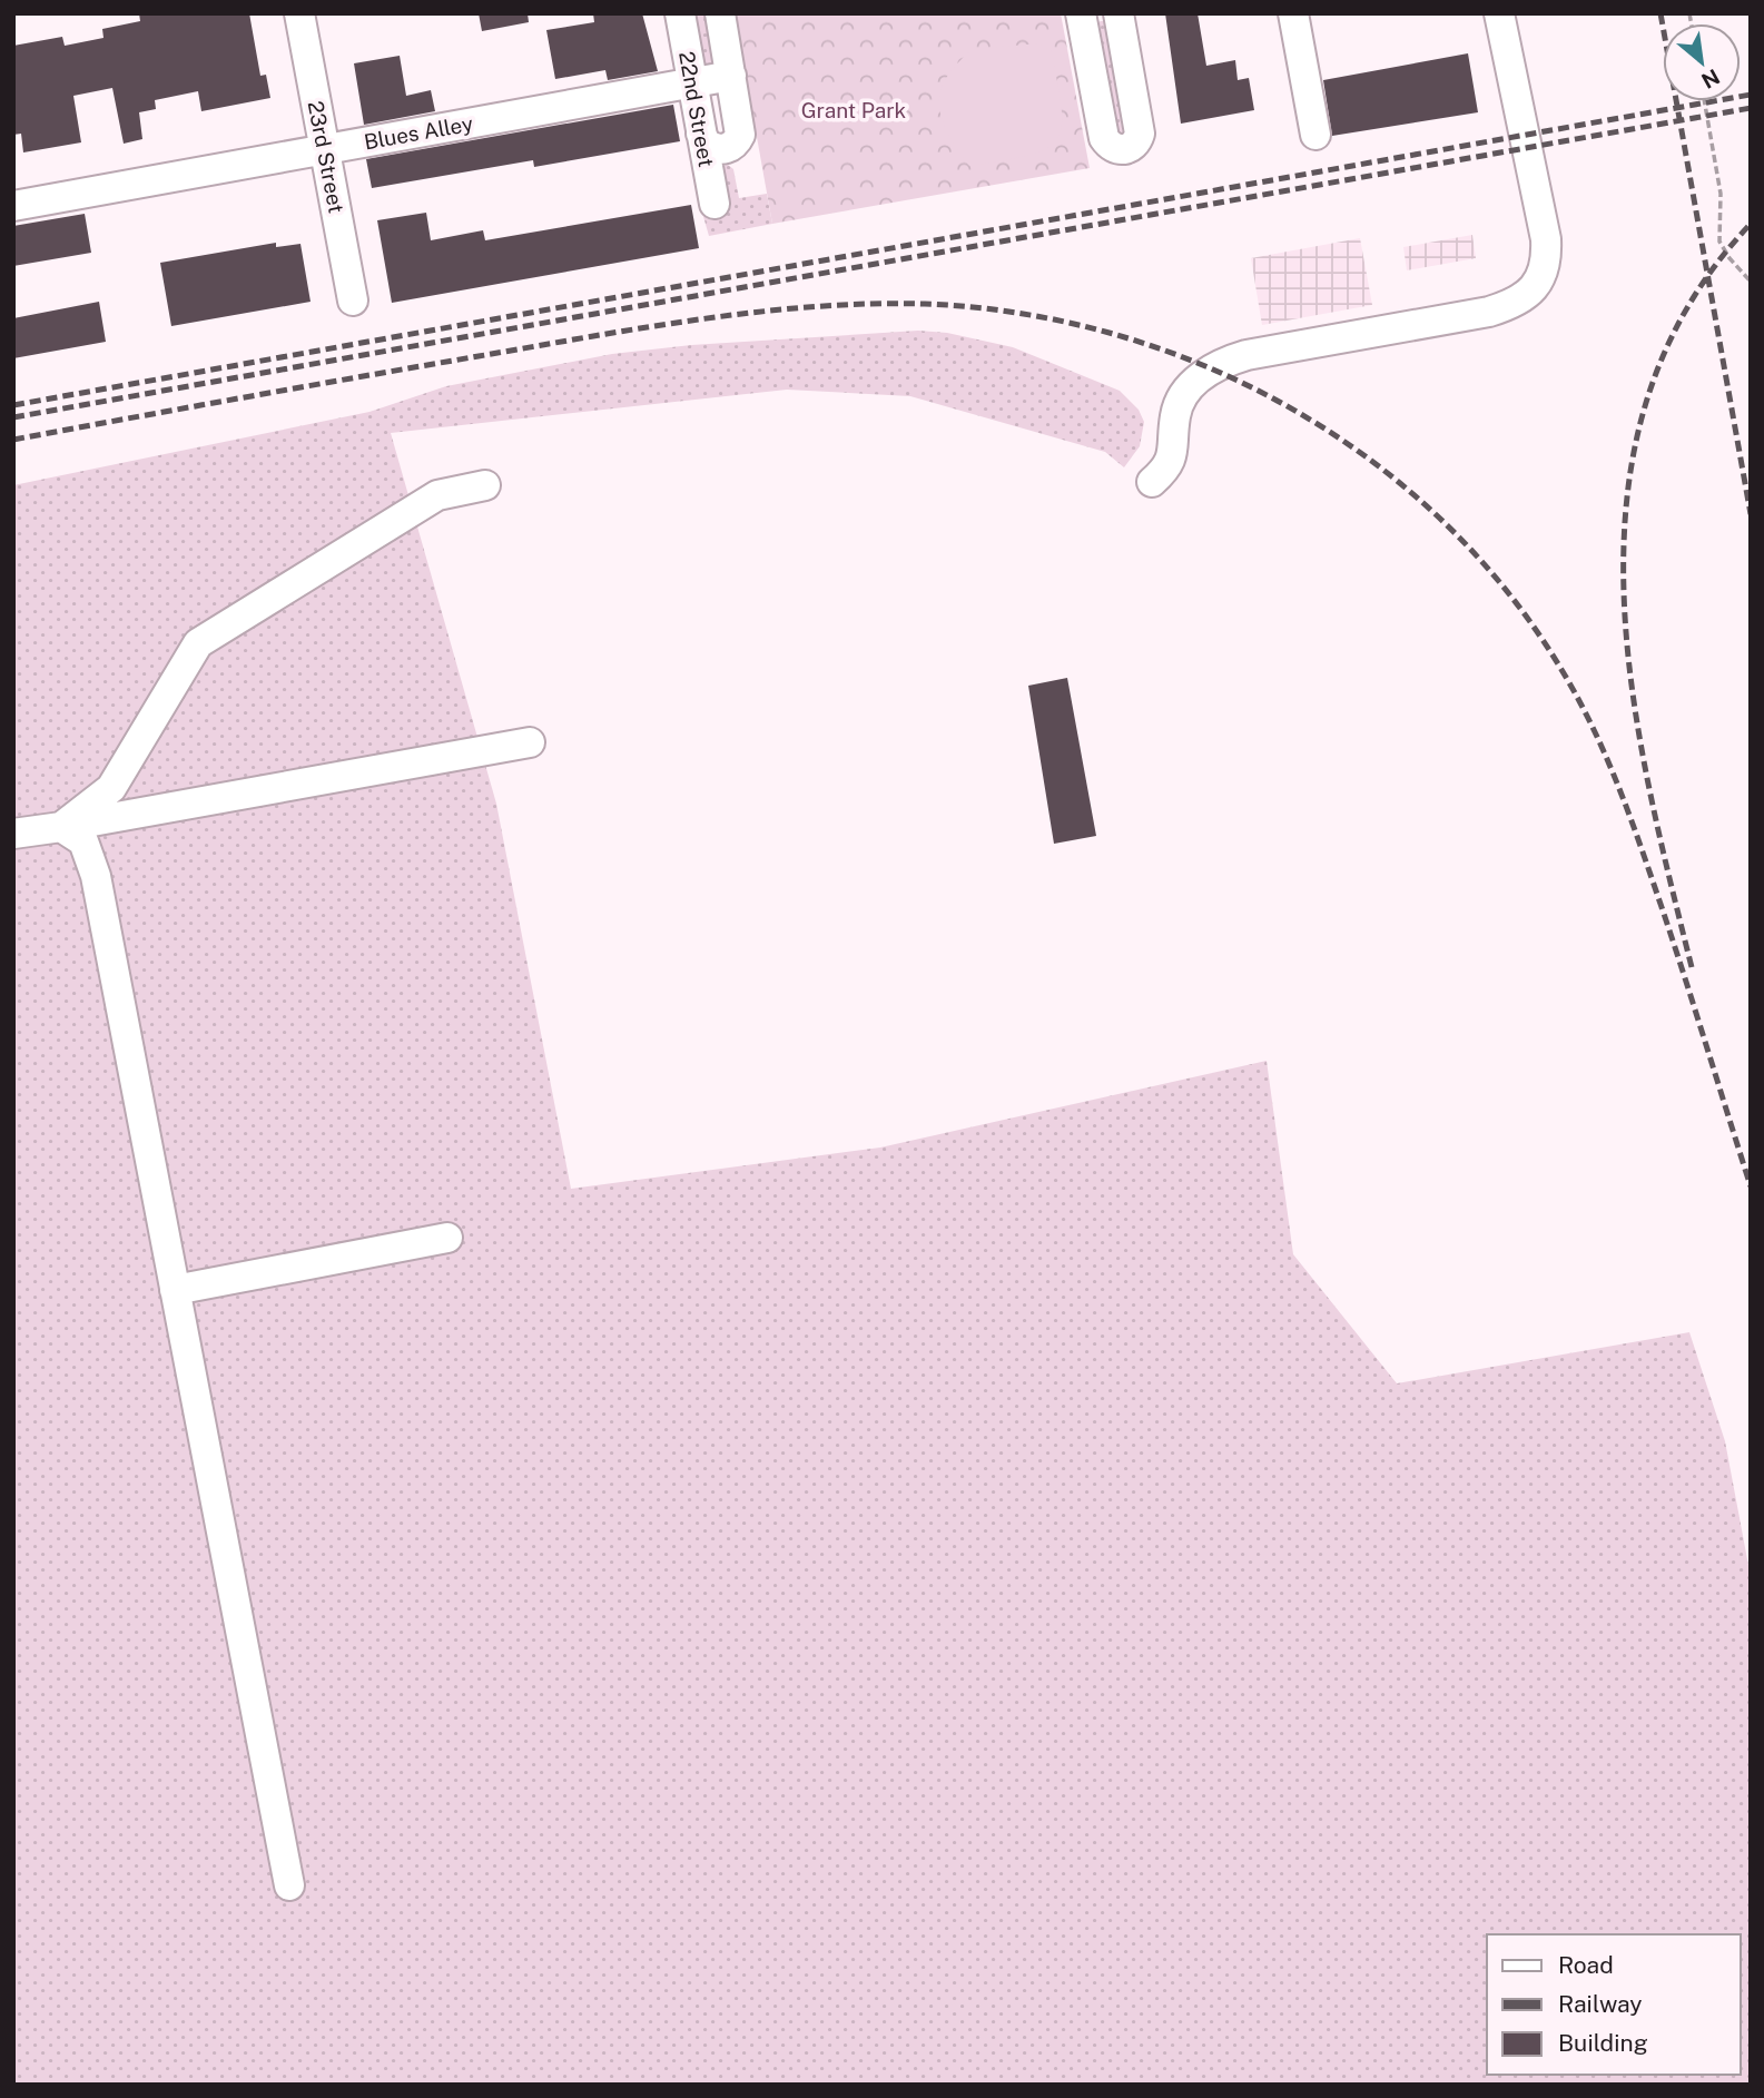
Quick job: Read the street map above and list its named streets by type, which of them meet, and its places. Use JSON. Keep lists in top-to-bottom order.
{
  "streets": {
    "street": ["22nd Street", "Blues Alley", "23rd Street"]
  },
  "crossings": [
    ["22nd Street", "Blues Alley"],
    ["Blues Alley", "23rd Street"]
  ],
  "parks": ["Grant Park"],
  "legend": ["Road", "Railway", "Building"],
  "north": "bottom right"
}
